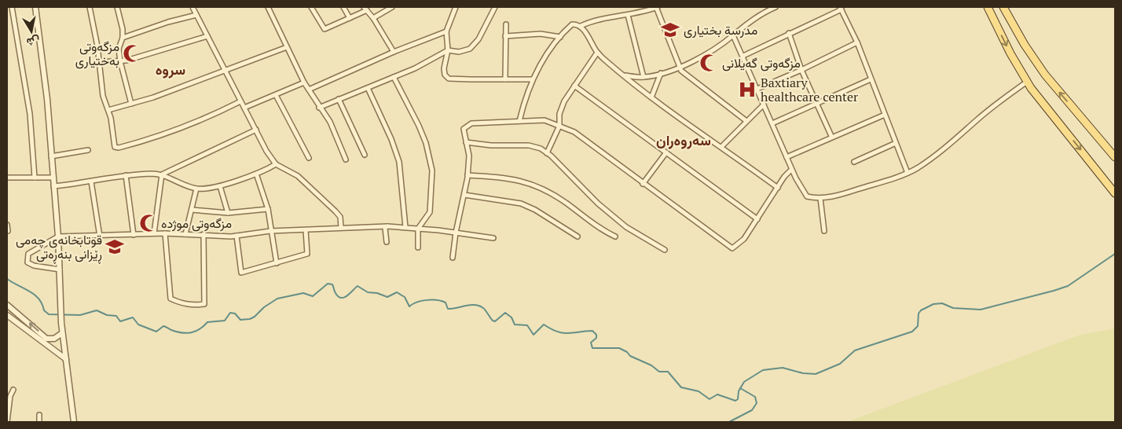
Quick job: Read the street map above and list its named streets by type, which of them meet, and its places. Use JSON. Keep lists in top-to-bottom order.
{
  "districts": ["سروە", "سەروەران"],
  "places": {
    "school or university": ["مدرسة بختيارى", "قوتابخانەی چەمی ڕێزانی بنەڕەتی"],
    "mosque": ["مزگەوتی بەختیاری", "مزگەوتی گەیلانی", "مزگەوتی موژدە"],
    "hospital": ["Baxtiary healthcare center"]
  },
  "north": "bottom"
}
